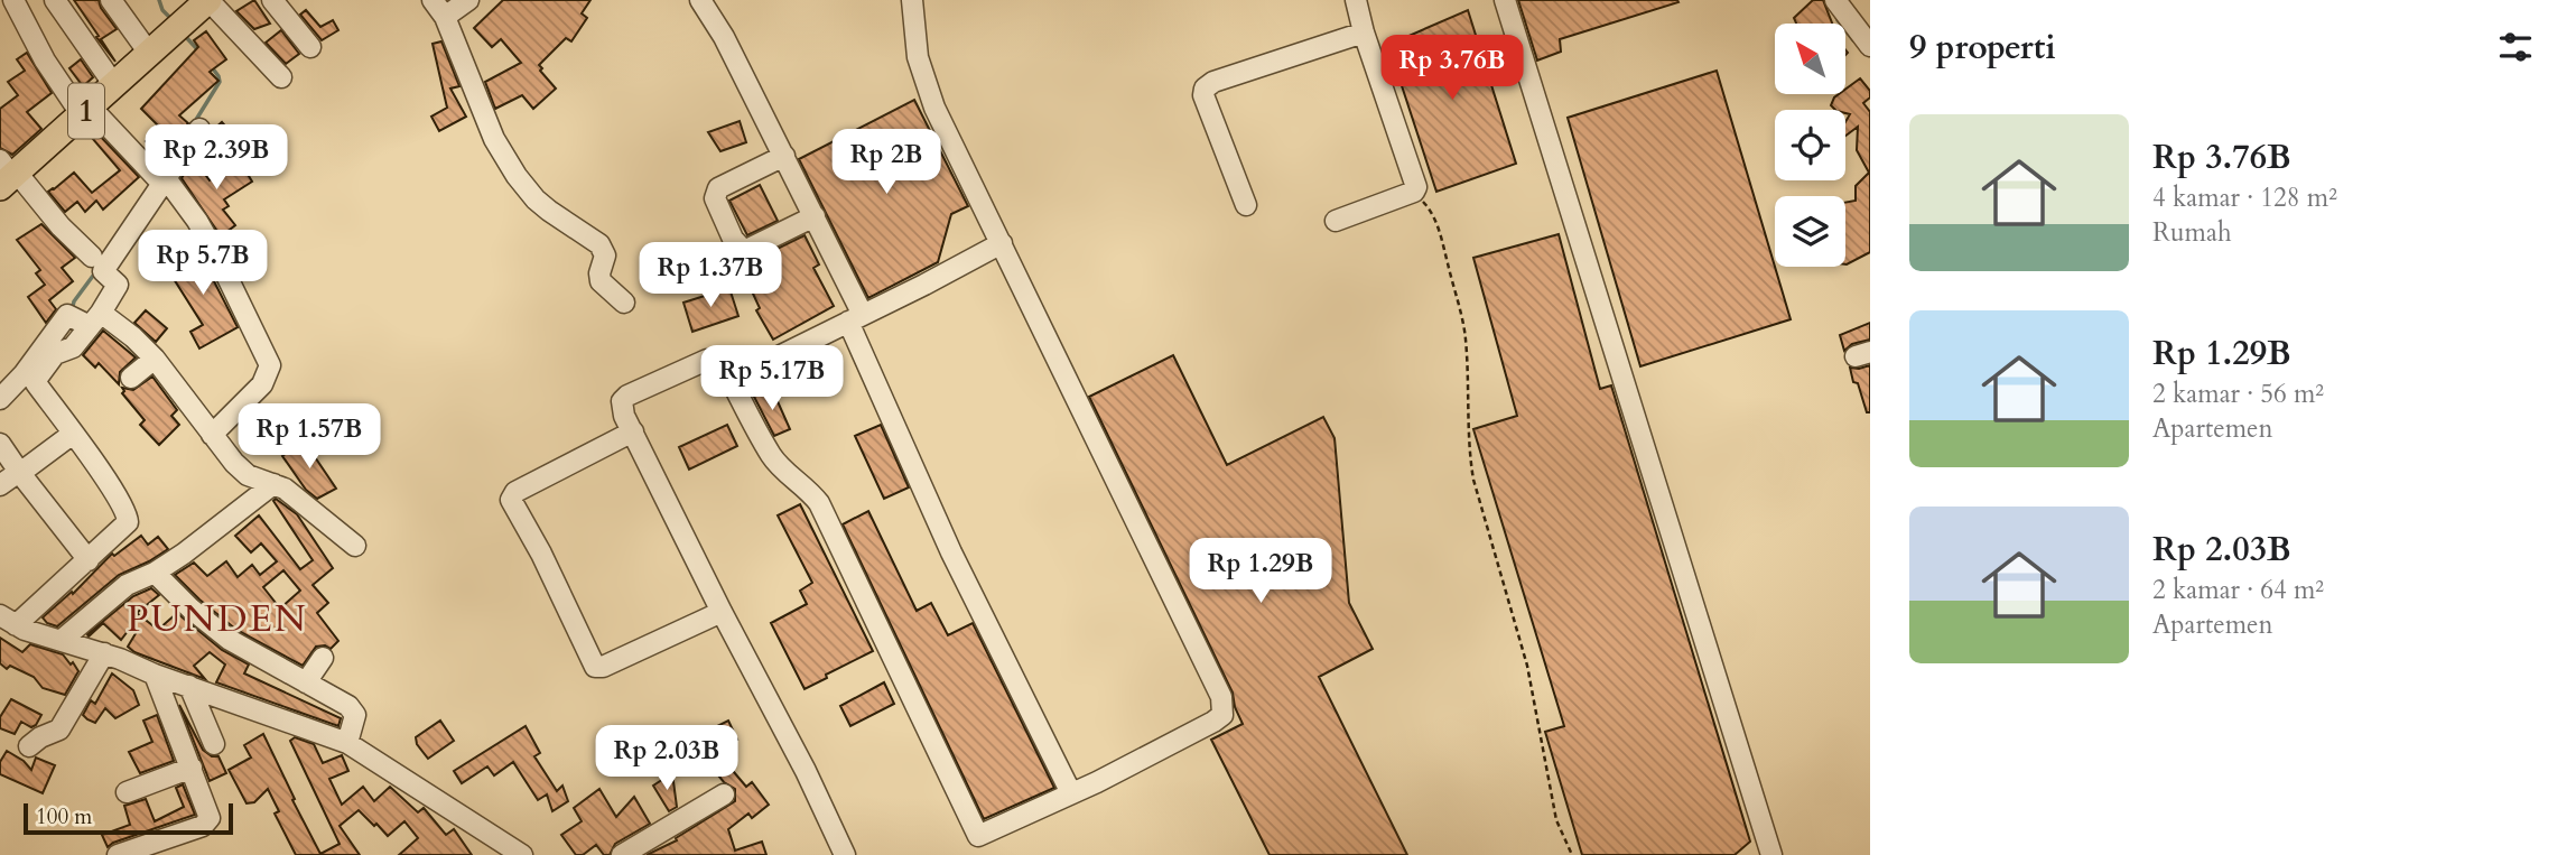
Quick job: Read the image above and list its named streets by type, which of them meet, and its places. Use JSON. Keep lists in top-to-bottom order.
{
  "streets": {
    "main road": ["1"]
  },
  "districts": ["PUNDEN"],
  "scale_bar": "100 m",
  "north": "top left",
  "page": {
    "heading": "9 properti",
    "price": [
      "Rp 3.76B",
      "Rp 2.39B",
      "Rp 2B",
      "Rp 5.7B",
      "Rp 1.37B",
      "Rp 5.17B",
      "Rp 1.57B",
      "Rp 1.29B",
      "Rp 2.03B"
    ],
    "list": [
      {
        "name": "Rp 3.76B",
        "note": "4 kamar · 128 m² · Rumah"
      },
      {
        "name": "Rp 1.29B",
        "note": "2 kamar · 56 m² · Apartemen"
      },
      {
        "name": "Rp 2.03B",
        "note": "2 kamar · 64 m² · Apartemen"
      }
    ],
    "scale": "100 m"
  }
}
